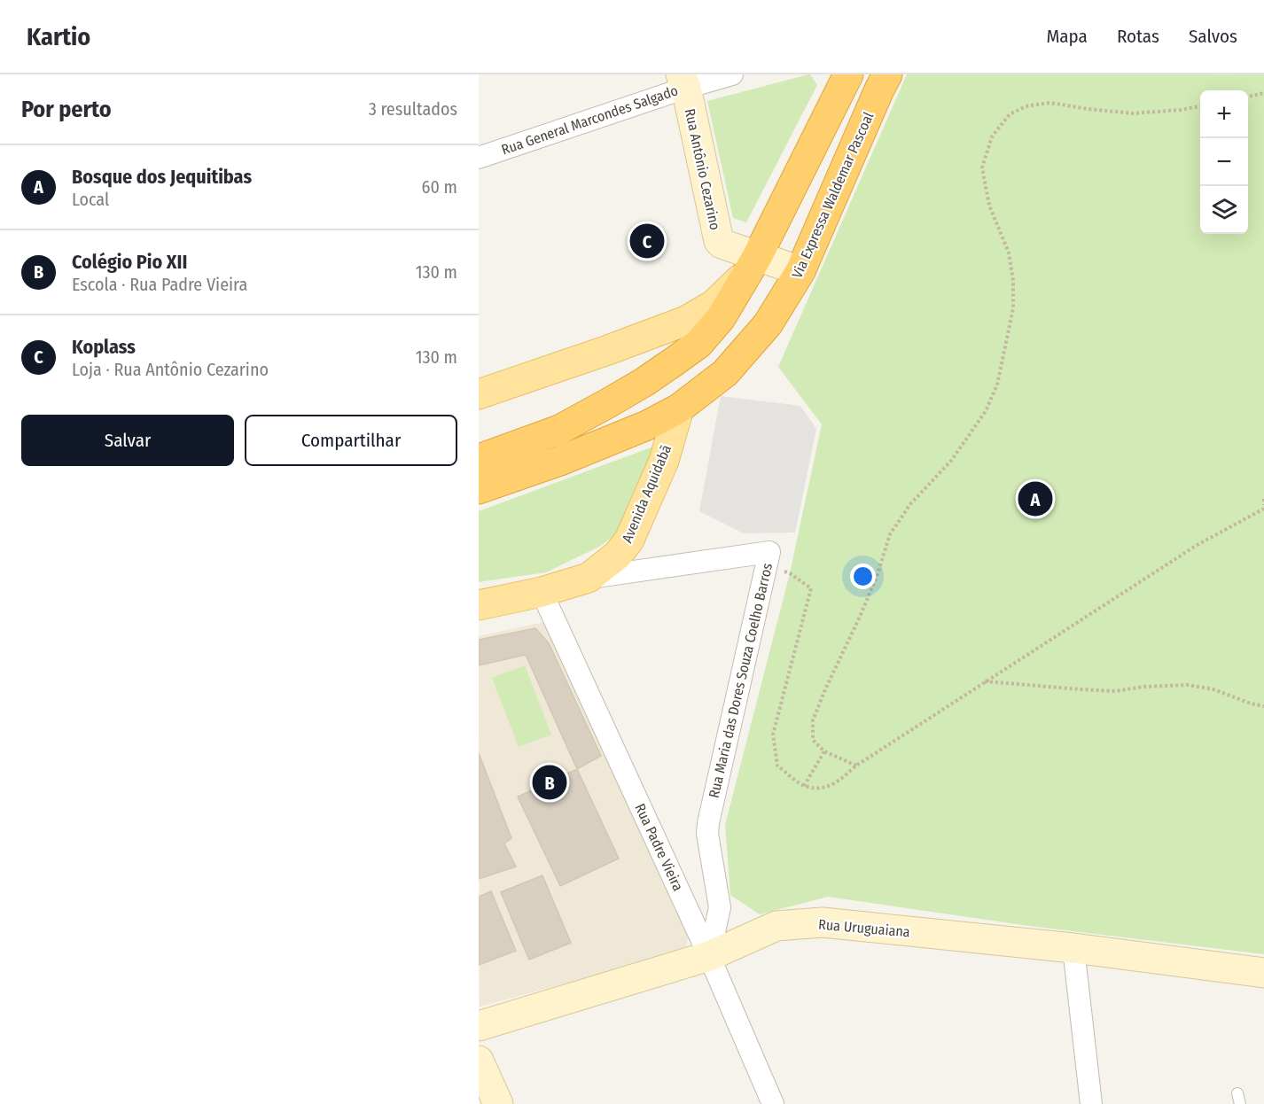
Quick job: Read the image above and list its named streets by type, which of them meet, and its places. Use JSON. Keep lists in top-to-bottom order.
{
  "streets": {
    "highway": ["Via Expressa Waldemar Pascoal"],
    "main road": ["Rua Antônio Cezarino", "Avenida Aquidabã", "Rua Uruguaiana"],
    "street": ["Rua General Marcondes Salgado", "Rua Maria das Dores Souza Coelho Barros", "Rua Padre Vieira"]
  },
  "crossings": [
    ["Rua General Marcondes Salgado", "Rua Antônio Cezarino"],
    ["Rua Antônio Cezarino", "Via Expressa Waldemar Pascoal"],
    ["Via Expressa Waldemar Pascoal", "Avenida Aquidabã"],
    ["Avenida Aquidabã", "Rua Maria das Dores Souza Coelho Barros"],
    ["Avenida Aquidabã", "Rua Padre Vieira"],
    ["Rua Maria das Dores Souza Coelho Barros", "Rua Padre Vieira"],
    ["Rua Maria das Dores Souza Coelho Barros", "Rua Uruguaiana"],
    ["Rua Padre Vieira", "Rua Uruguaiana"]
  ],
  "page": {
    "header": "Kartio",
    "nav": ["Mapa", "Rotas", "Salvos"],
    "heading": ["Por perto", "3 resultados"],
    "map_buttons": ["+", "−"],
    "list": [
      {
        "mark": "A",
        "name": "Bosque dos Jequitibas",
        "note": "Local",
        "value": "60 m"
      },
      {
        "mark": "B",
        "name": "Colégio Pio XII",
        "note": "Escola · Rua Padre Vieira",
        "value": "130 m"
      },
      {
        "mark": "C",
        "name": "Koplass",
        "note": "Loja · Rua Antônio Cezarino",
        "value": "130 m"
      }
    ],
    "pins": ["C", "A", "B"],
    "buttons": ["Salvar", "Compartilhar"]
  }
}
